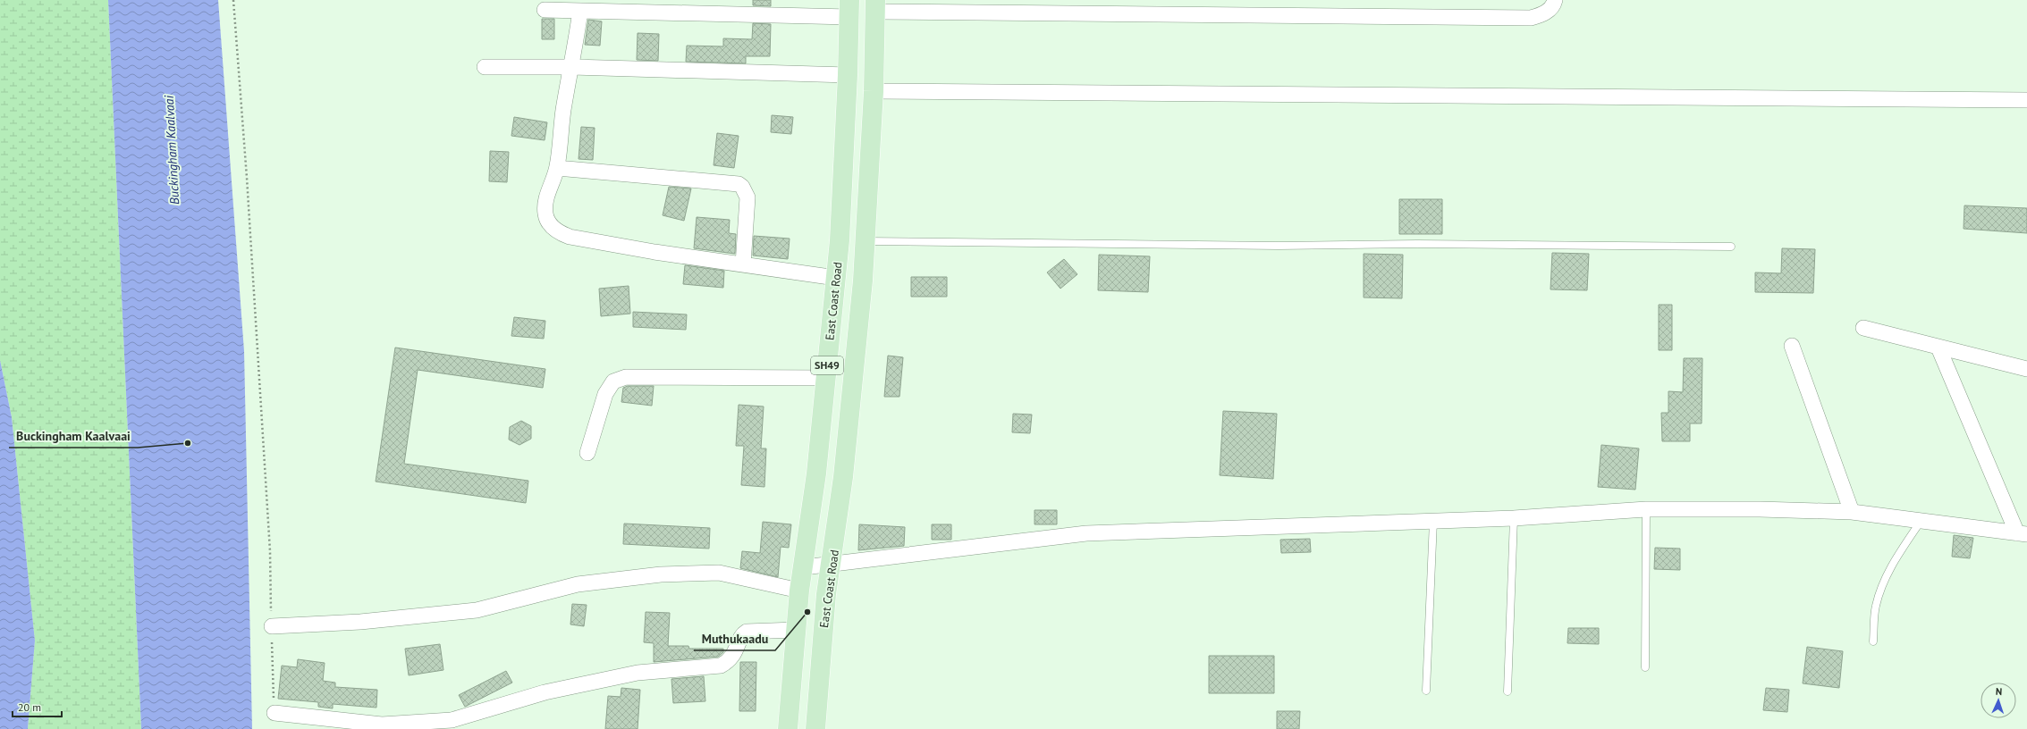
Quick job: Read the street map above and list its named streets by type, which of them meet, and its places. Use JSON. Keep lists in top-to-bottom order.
{
  "streets": {
    "main road": ["East Coast Road", "SH49"]
  },
  "water": ["Buckingham Kaalvaai"],
  "places": ["Buckingham Kaalvaai", "Muthukaadu"],
  "scale_bar": "20 m",
  "north": "top"
}
